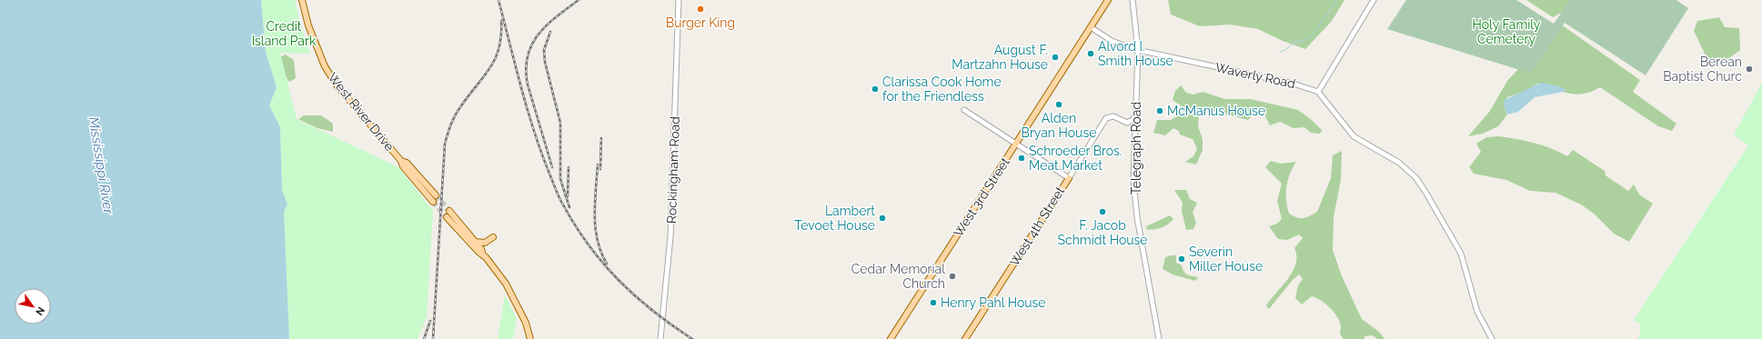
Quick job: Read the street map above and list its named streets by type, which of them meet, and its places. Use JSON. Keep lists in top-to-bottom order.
{
  "streets": {
    "main road": ["West River Drive", "West 3rd Street", "West 4th Street"],
    "street": ["Waverly Road", "Telegraph Road", "Rockingham Road"]
  },
  "crossings": [
    ["Waverly Road", "Telegraph Road"],
    ["Waverly Road", "West 3rd Street"]
  ],
  "water": ["Mississippi River"],
  "parks": ["Holy Family Cemetery", "Credit Island Park"],
  "places": [
    "Burger King",
    "Alvord I. Smith House",
    "August F. Martzahn House",
    "Berean Baptist Churc",
    "Clarissa Cook Home for the Friendless",
    "Alden Bryan House",
    "McManus House",
    "Schroeder Bros. Meat Market",
    "F. Jacob Schmidt House",
    "Lambert Tevoet House",
    "Severin Miller House",
    "Cedar Memorial Church",
    "Henry Pahl House"
  ],
  "north": "bottom right"
}
